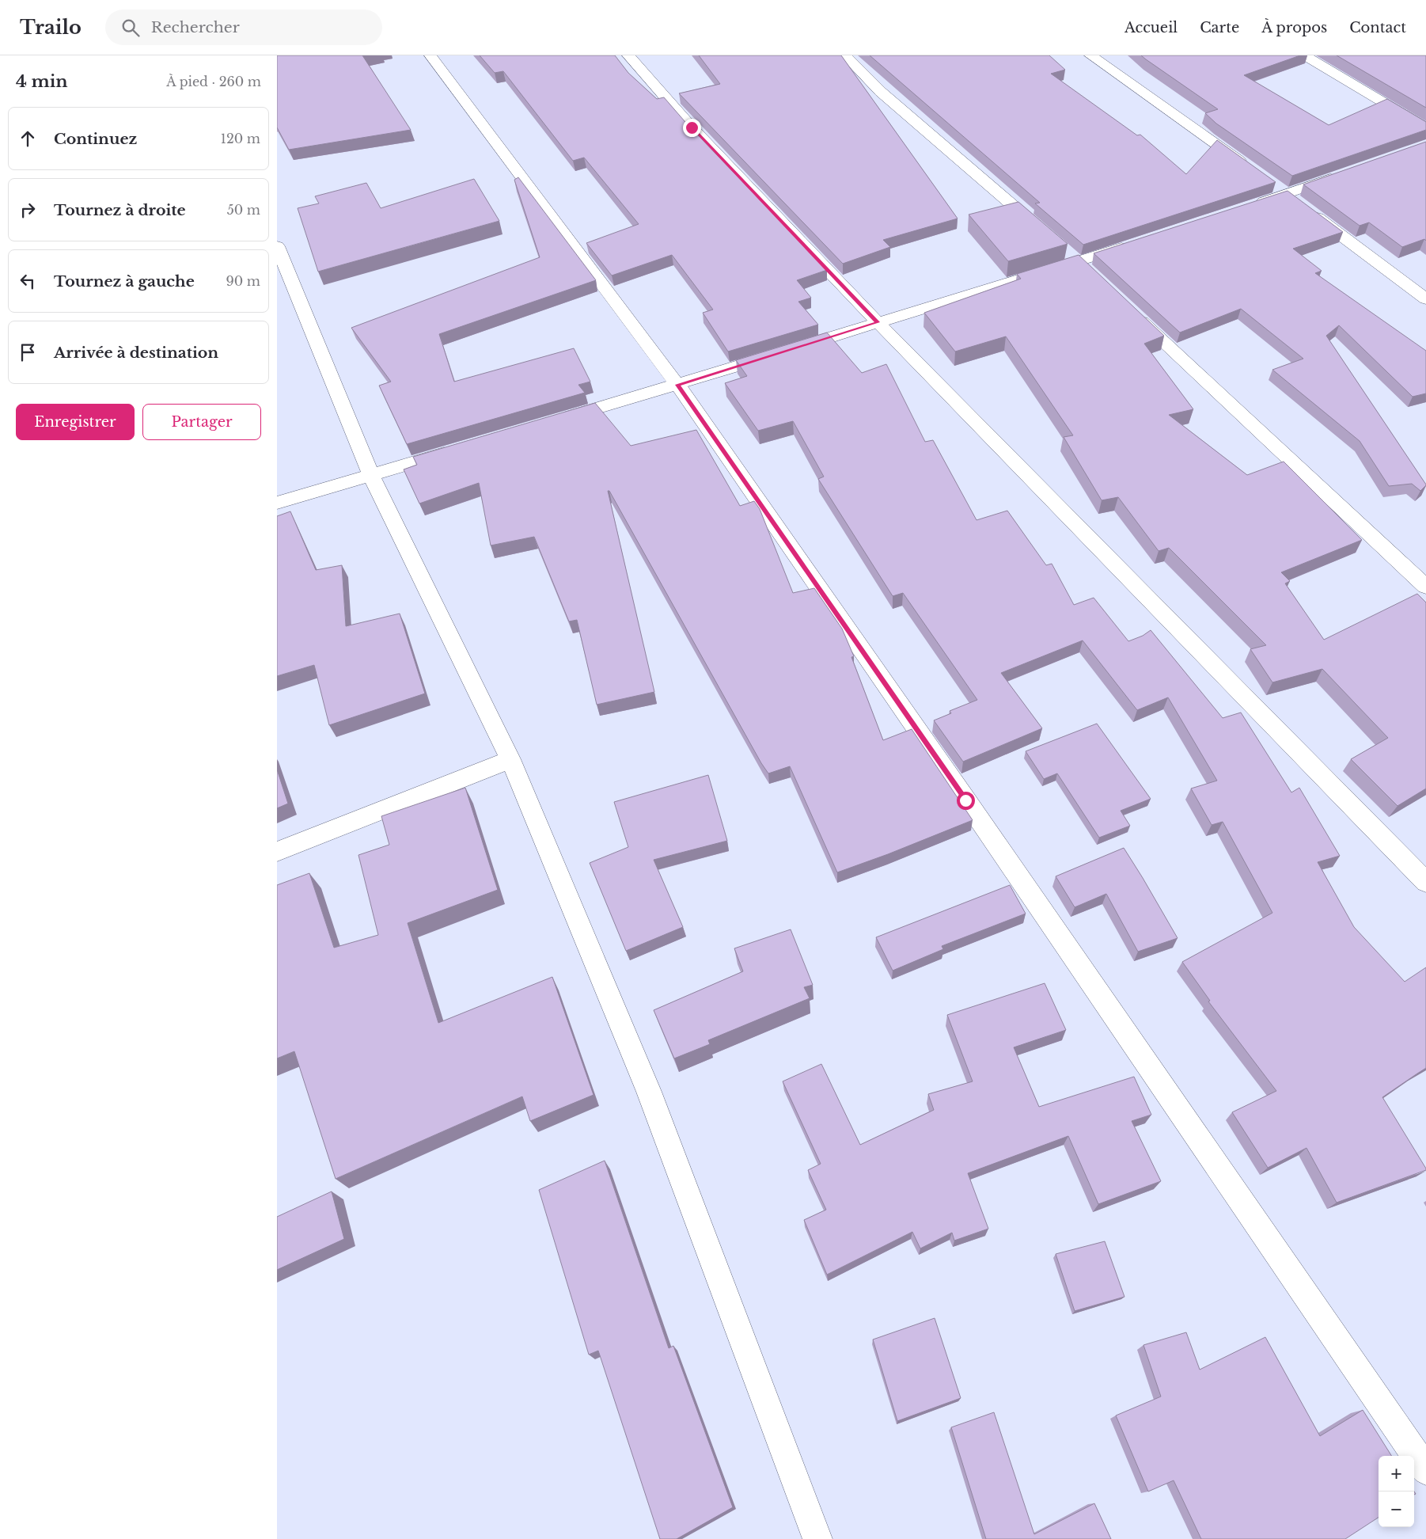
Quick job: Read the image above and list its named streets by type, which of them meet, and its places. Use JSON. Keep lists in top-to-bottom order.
{
  "page": {
    "header": "Trailo",
    "search": "Rechercher",
    "nav": [
      "Accueil",
      "Carte",
      "À propos",
      "Contact"
    ],
    "heading": ["4 min", "À pied · 260 m"],
    "list": [
      ["Continuez", "120 m"],
      ["Tournez à droite", "50 m"],
      ["Tournez à gauche", "90 m"],
      "Arrivée à destination"
    ],
    "buttons": ["Enregistrer", "Partager"],
    "map_buttons": ["+", "−"]
  }
}
